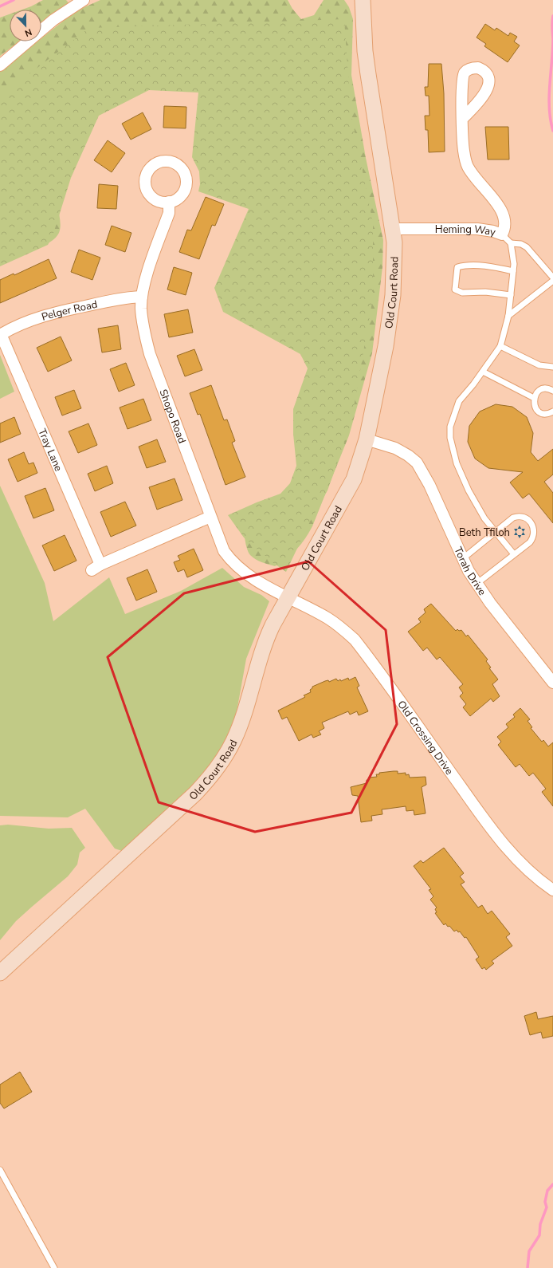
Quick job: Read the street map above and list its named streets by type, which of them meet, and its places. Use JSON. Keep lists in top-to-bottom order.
{
  "streets": {
    "main road": ["Old Court Road"],
    "street": [
      "Heming Way",
      "Pelger Road",
      "Shopo Road",
      "Tray Lane",
      "Torah Drive",
      "Old Crossing Drive"
    ]
  },
  "crossings": [
    ["Heming Way", "Old Court Road"],
    ["Old Court Road", "Shopo Road"],
    ["Old Court Road", "Torah Drive"],
    ["Old Court Road", "Old Crossing Drive"],
    ["Pelger Road", "Shopo Road"],
    ["Pelger Road", "Tray Lane"],
    ["Shopo Road", "Tray Lane"],
    ["Shopo Road", "Old Crossing Drive"]
  ],
  "places": {
    "synagogue": ["Beth Tfiloh"]
  },
  "north": "bottom"
}
